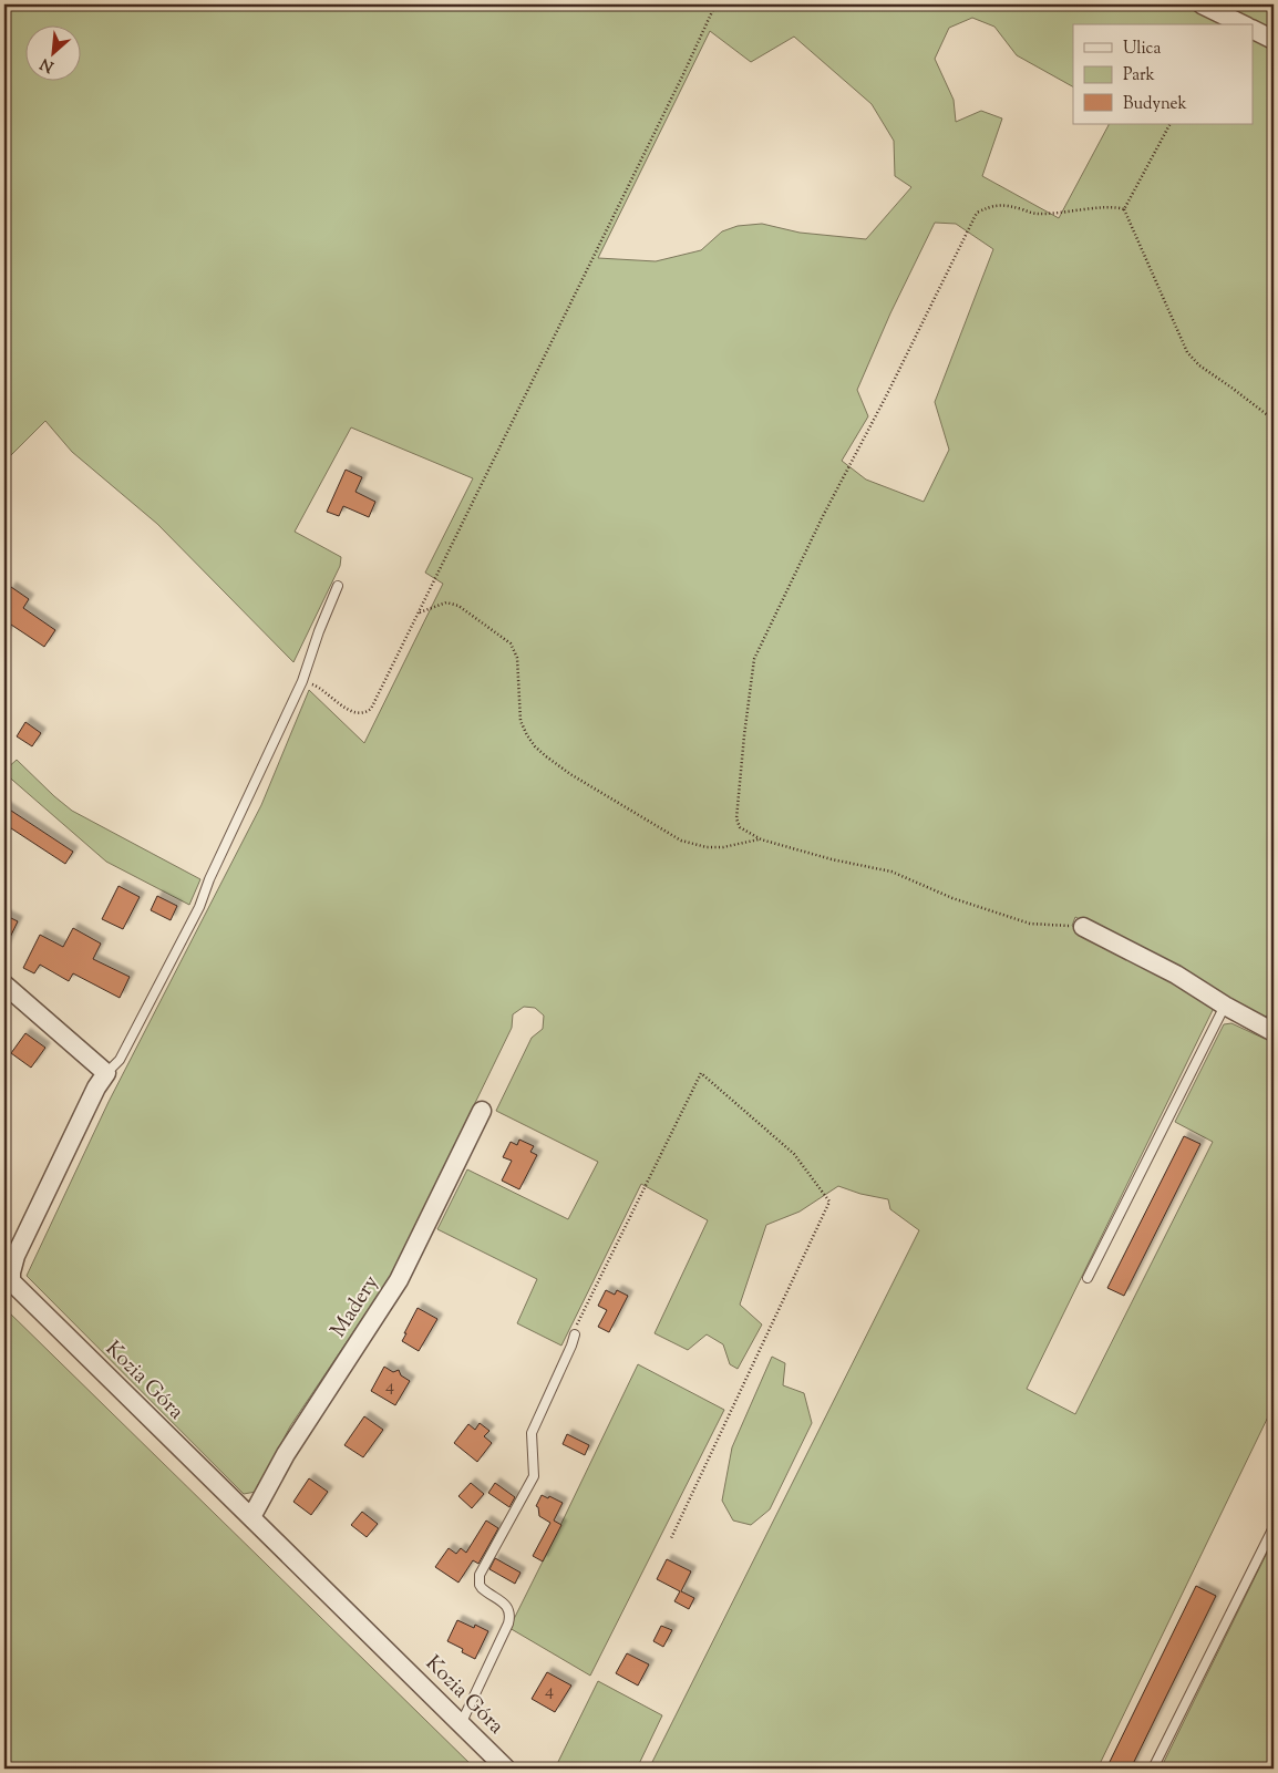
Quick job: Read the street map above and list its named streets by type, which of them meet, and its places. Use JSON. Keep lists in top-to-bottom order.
{
  "streets": {
    "street": ["Madery", "Kozia Góra"]
  },
  "crossings": [
    ["Madery", "Kozia Góra"]
  ],
  "house_numbers": ["4", "4"],
  "legend": ["Ulica", "Park", "Budynek"],
  "north": "bottom left"
}
